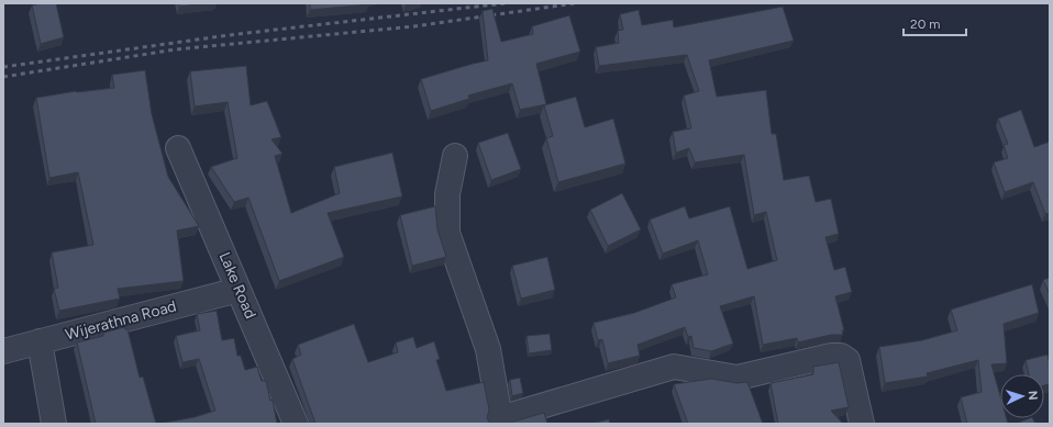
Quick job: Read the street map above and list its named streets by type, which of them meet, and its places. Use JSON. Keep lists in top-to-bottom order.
{
  "streets": {
    "street": ["Lake Road", "Wijerathna Road"]
  },
  "crossings": [
    ["Lake Road", "Wijerathna Road"]
  ],
  "scale_bar": "20 m",
  "north": "right"
}
